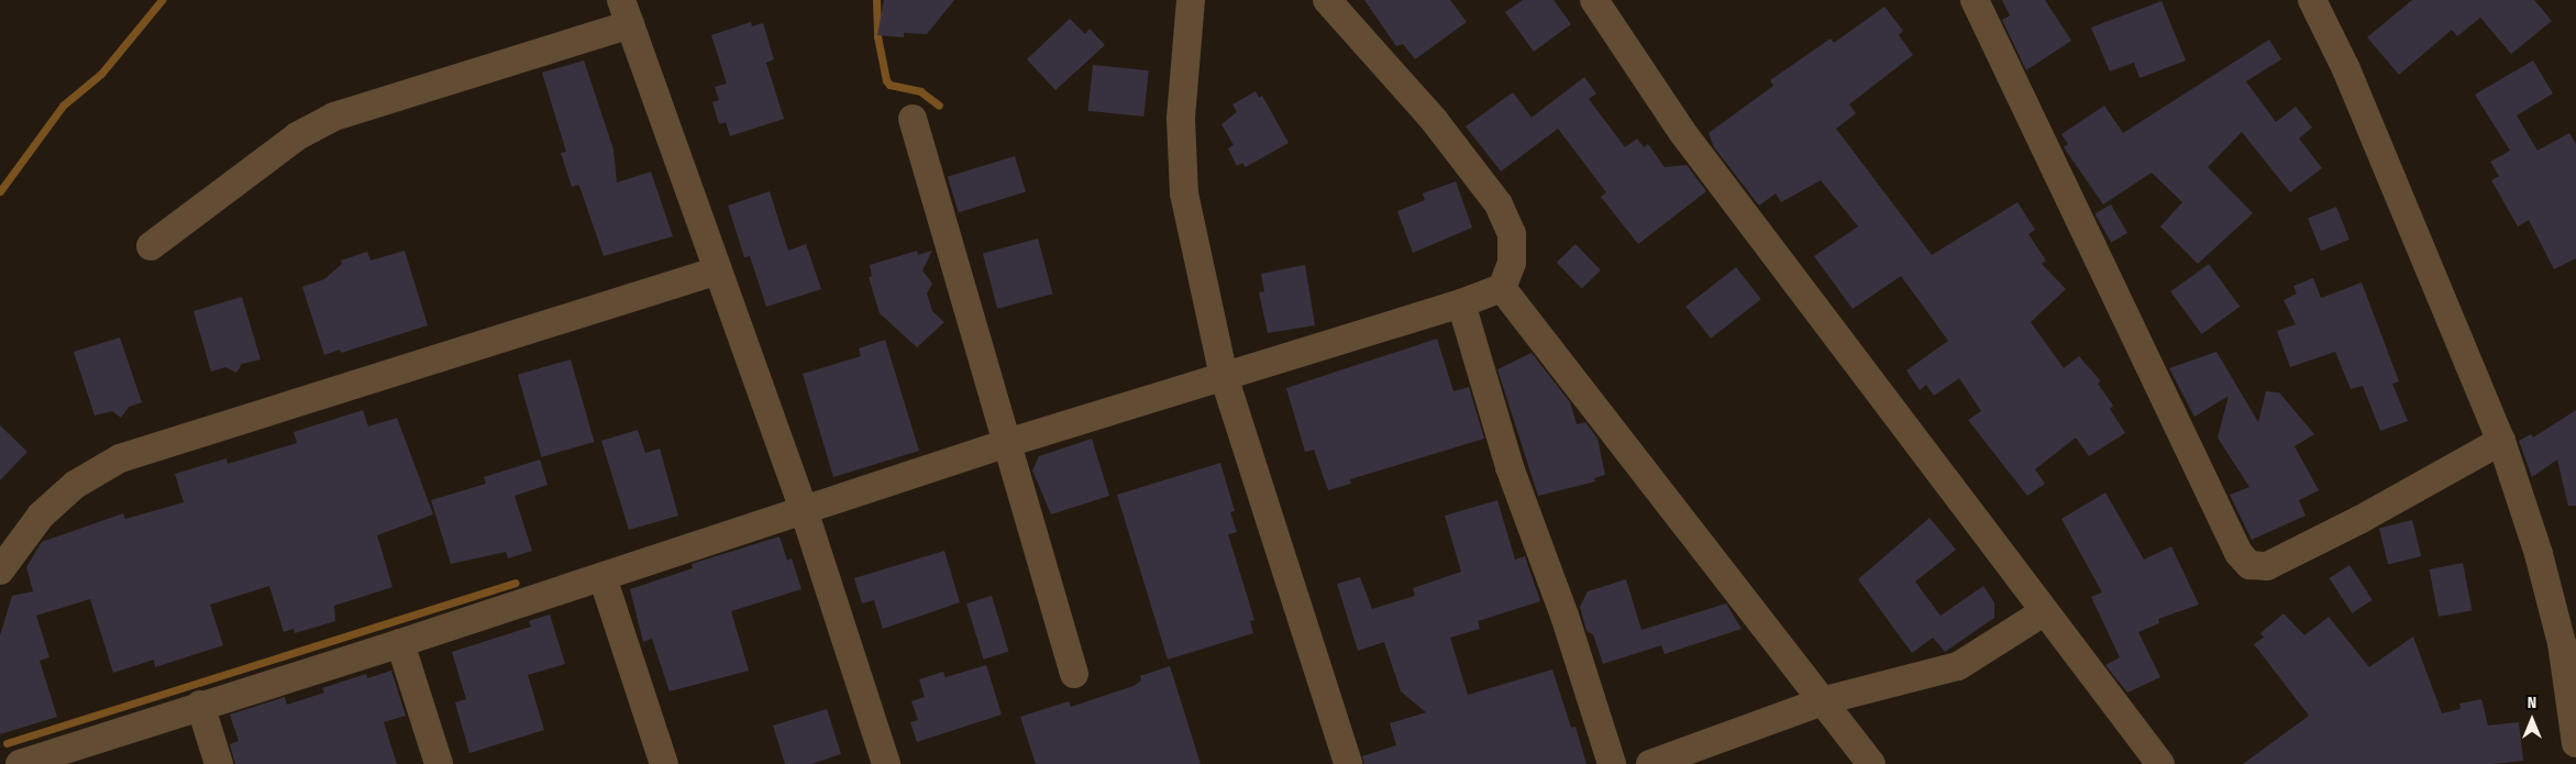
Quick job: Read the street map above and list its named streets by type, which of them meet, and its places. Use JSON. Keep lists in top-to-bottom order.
{
  "north": "top"
}
